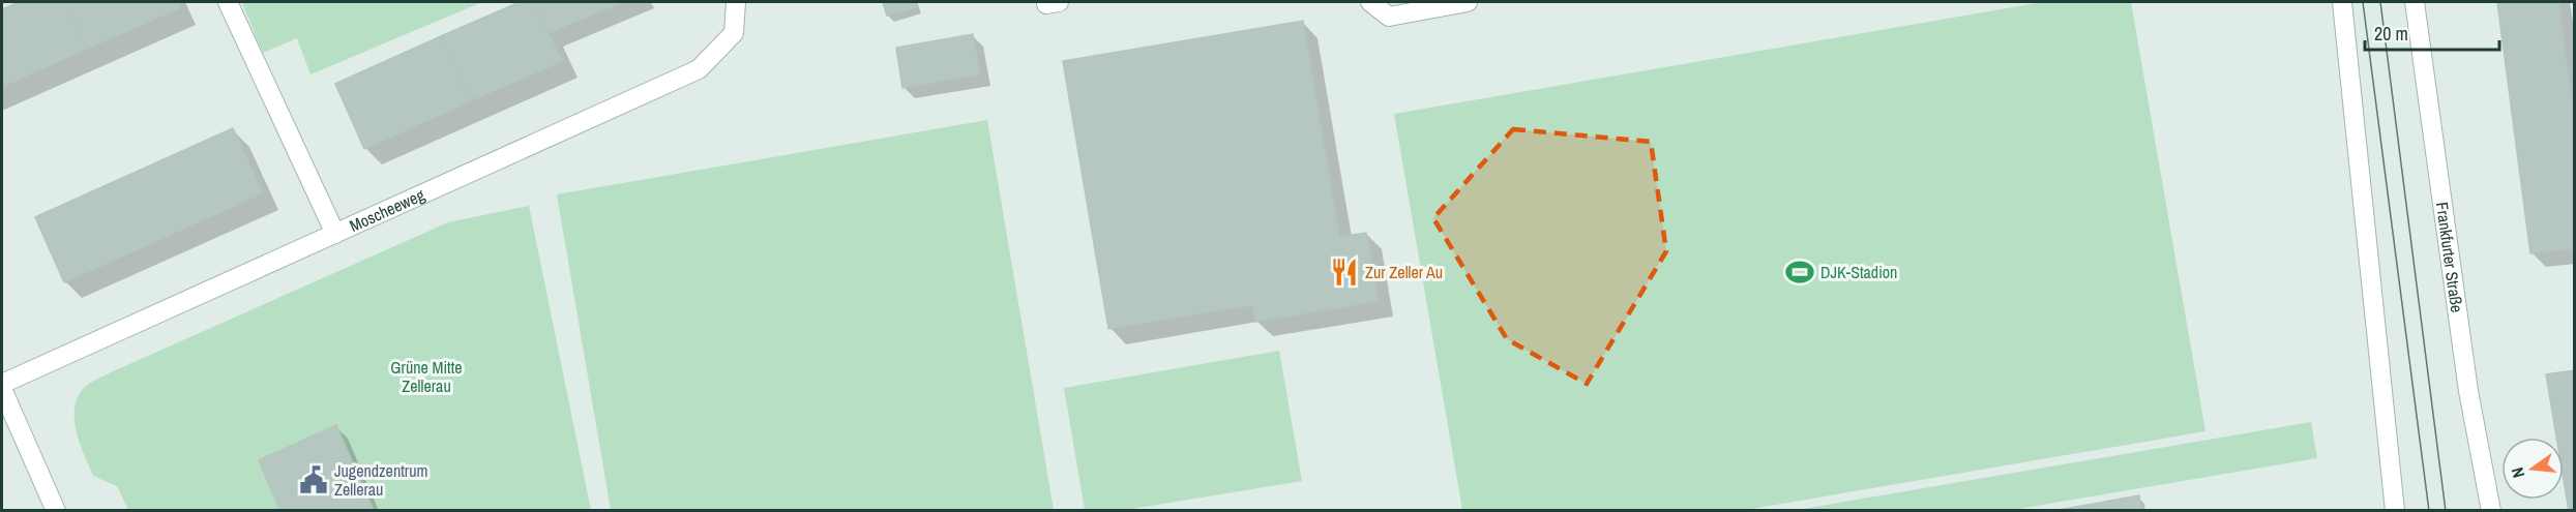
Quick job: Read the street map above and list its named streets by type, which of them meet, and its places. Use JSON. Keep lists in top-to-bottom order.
{
  "streets": {
    "street": ["Moscheeweg", "Frankfurter Straße"]
  },
  "parks": ["Grüne Mitte Zellerau"],
  "places": {
    "restaurant": ["Zur Zeller Au"],
    "sports": ["DJK-Stadion"],
    "public building": ["Jugendzentrum Zellerau"]
  },
  "scale_bar": "20 m",
  "north": "left"
}
